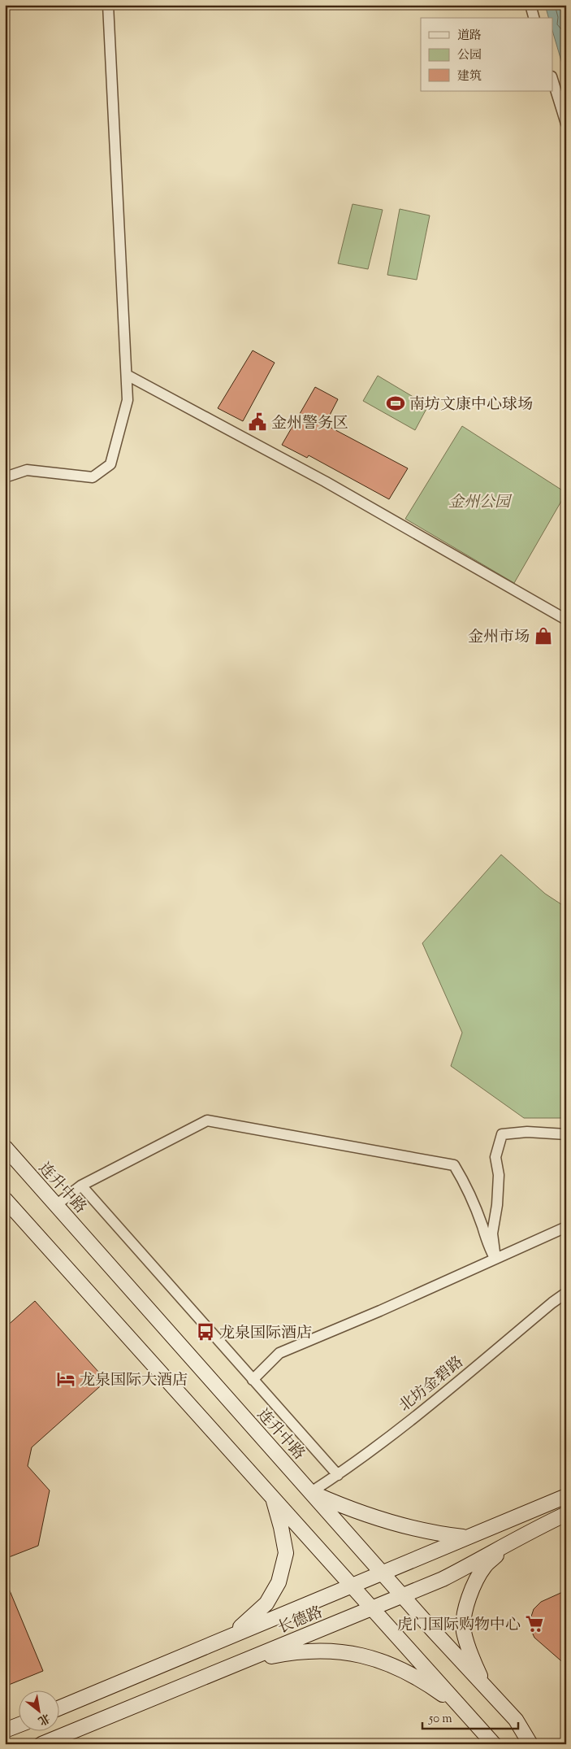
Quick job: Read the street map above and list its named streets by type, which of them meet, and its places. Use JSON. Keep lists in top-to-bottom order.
{
  "streets": {
    "main road": ["连升中路", "长德路"],
    "street": ["北坊金碧路"]
  },
  "crossings": [
    ["连升中路", "北坊金碧路"],
    ["连升中路", "长德路"]
  ],
  "parks": ["金州公园"],
  "places": {
    "sports": ["南坊文康中心球场"],
    "public building": ["金州警务区"],
    "shop": ["金州市场"],
    "bus stop": ["龙泉国际酒店"],
    "hotel": ["龙泉国际大酒店"],
    "supermarket": ["虎门国际购物中心"]
  },
  "legend": ["道路", "公园", "建筑"],
  "scale_bar": "50 m",
  "north": "bottom right"
}
